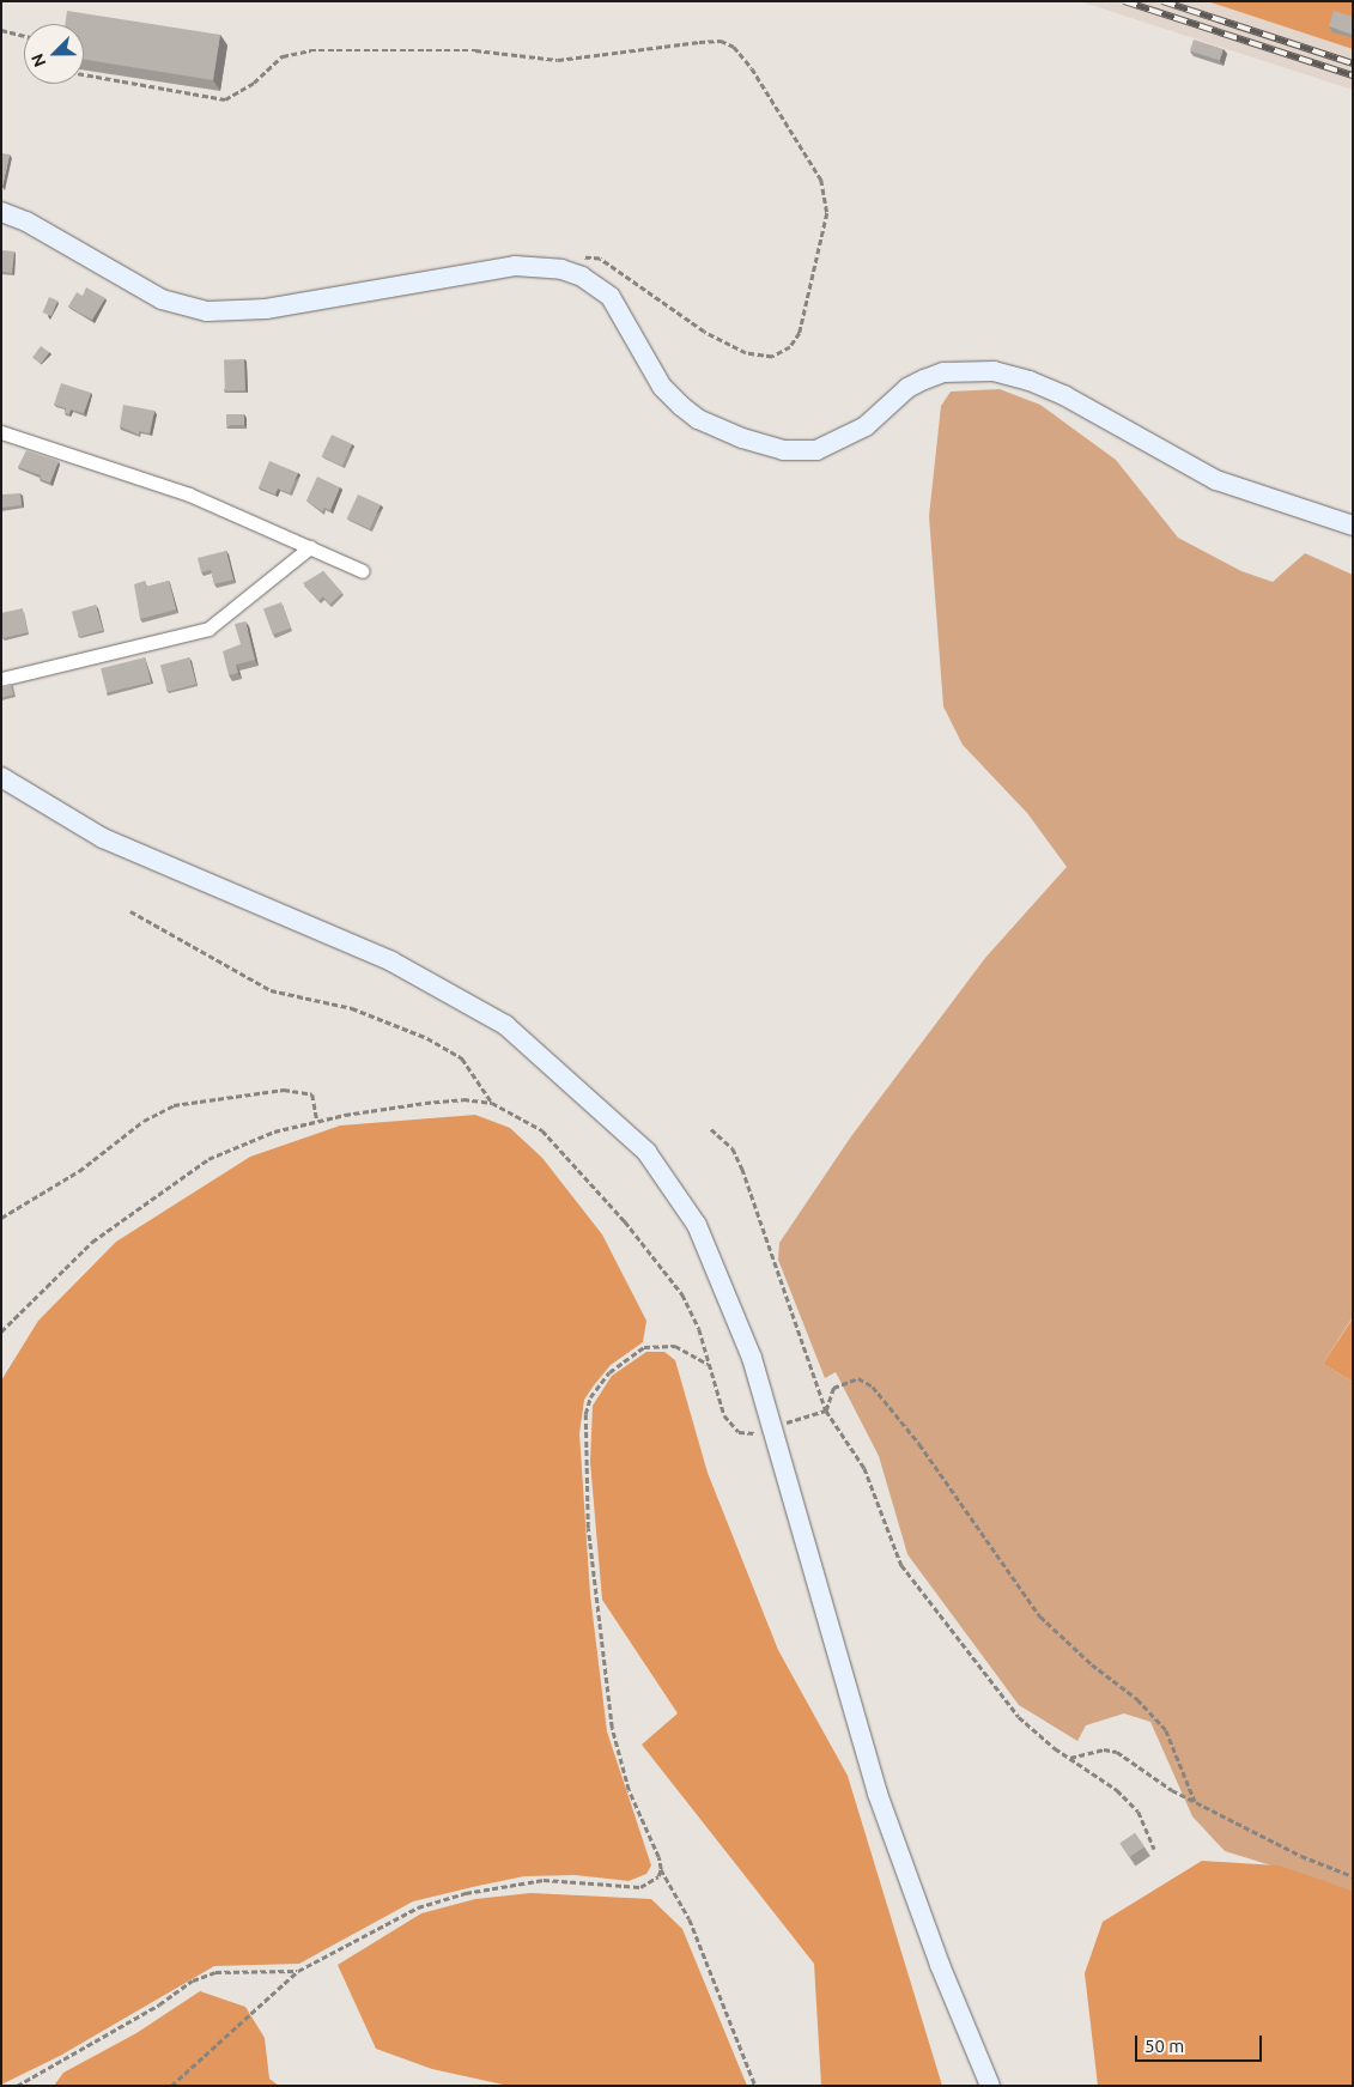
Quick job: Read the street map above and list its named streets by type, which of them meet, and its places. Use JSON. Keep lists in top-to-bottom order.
{
  "scale_bar": "50 m",
  "north": "bottom left"
}
